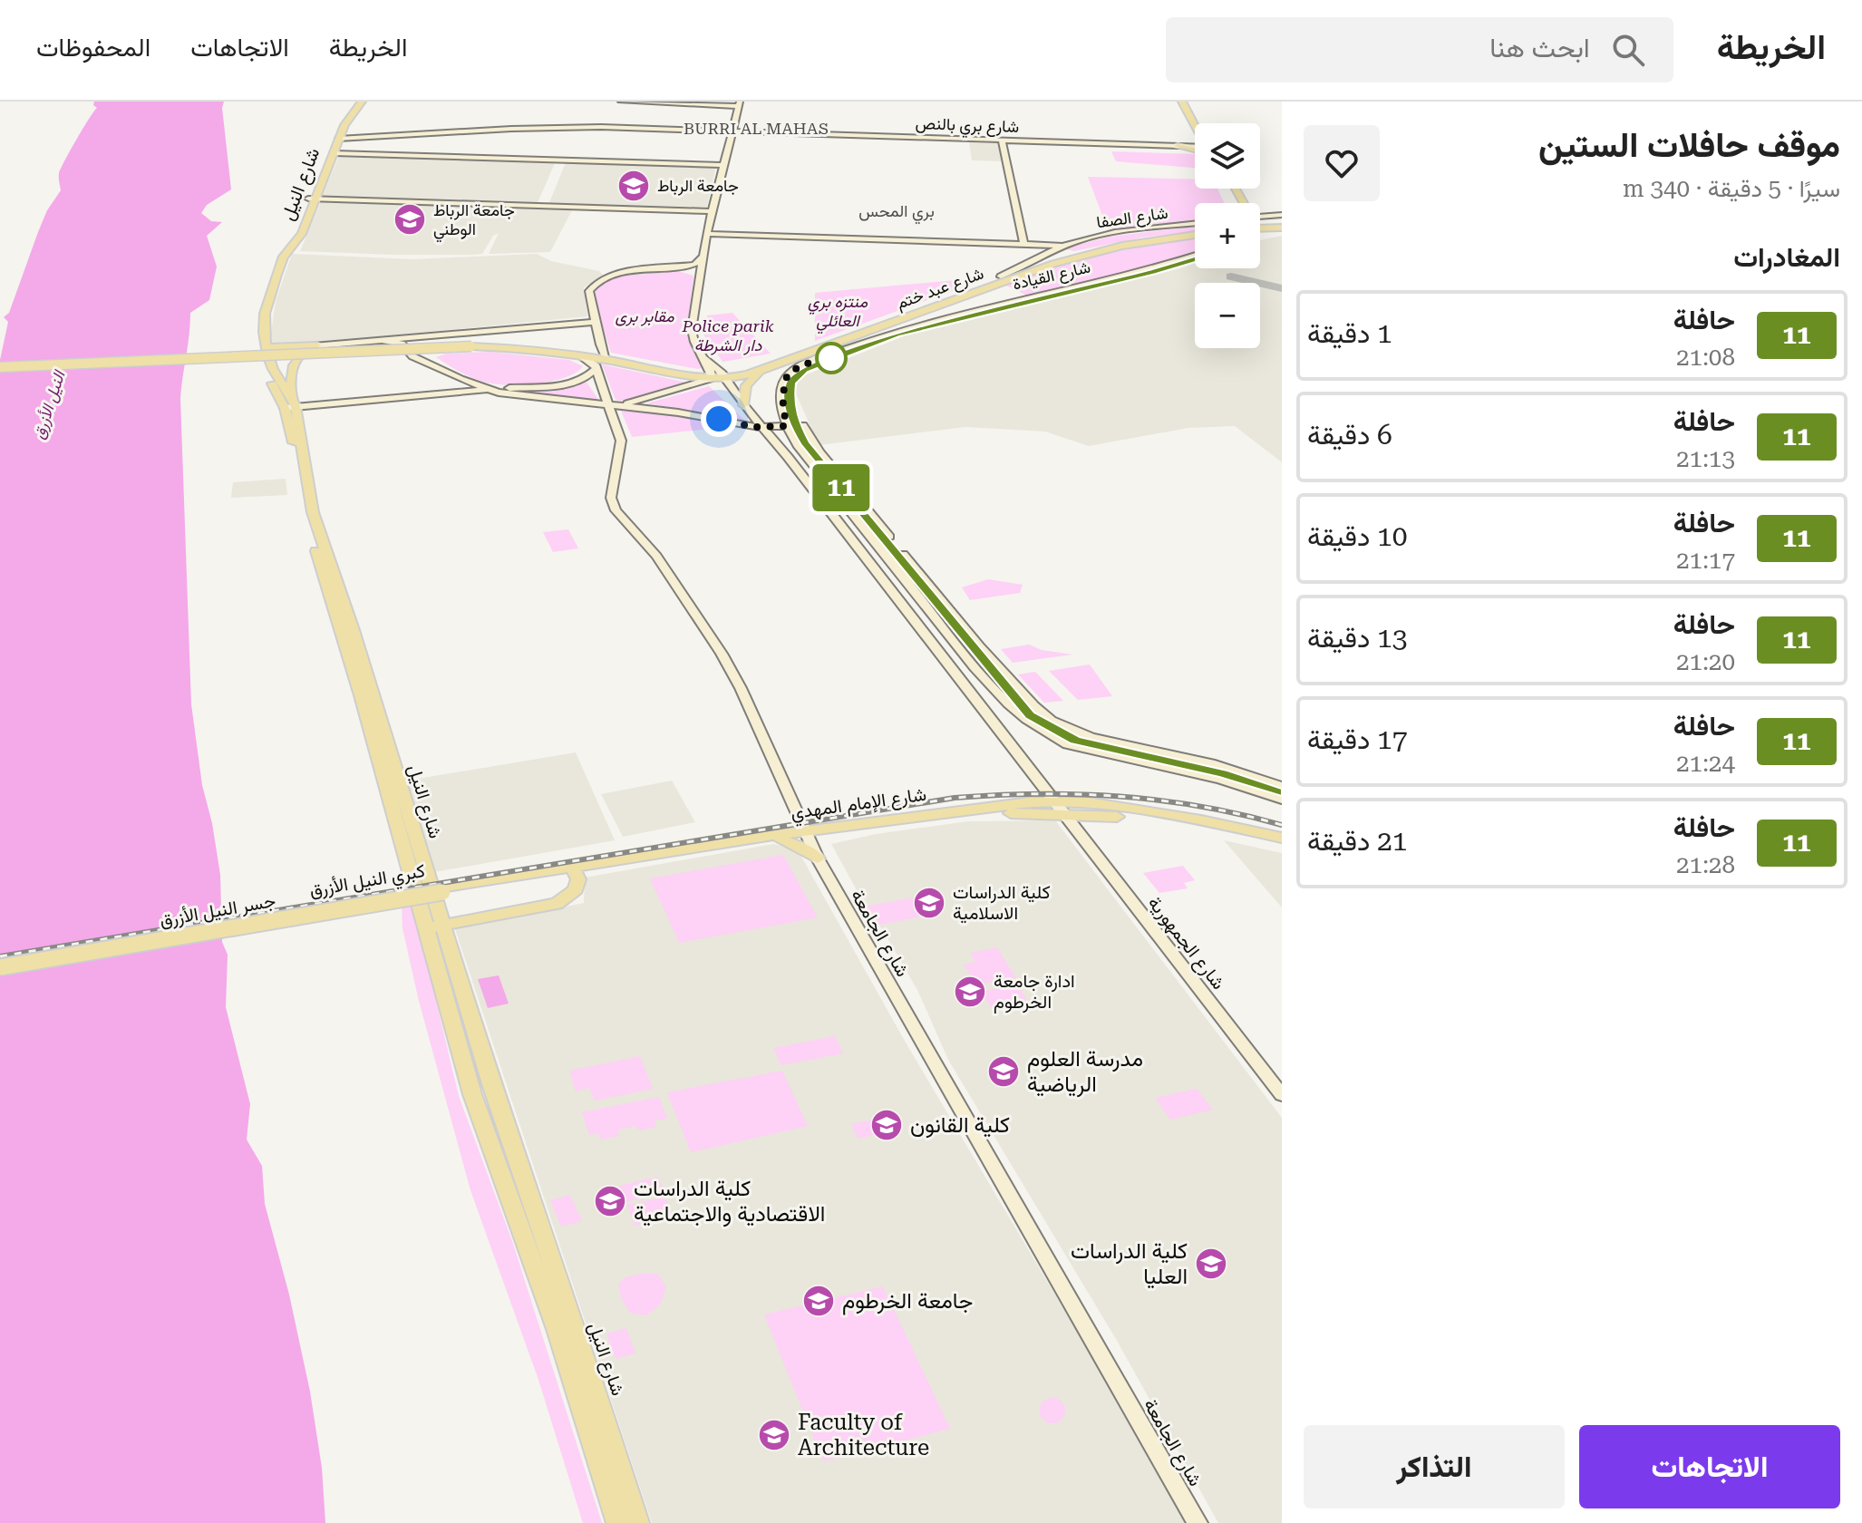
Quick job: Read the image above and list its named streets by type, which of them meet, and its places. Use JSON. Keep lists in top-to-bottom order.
{
  "streets": {
    "main road": [
      "شارع بري بالنص",
      "شارع النيل",
      "شارع الصفا",
      "شارع القيادة",
      "شارع عبد ختم",
      "شارع الإمام المهدي",
      "جسر النيل الأزرق",
      "شارع الجامعة",
      "شارع الجمهورية"
    ]
  },
  "crossings": [
    ["شارع بري بالنص", "شارع النيل"],
    ["شارع بري بالنص", "شارع الجمهورية"],
    ["شارع الصفا", "شارع عبد ختم"],
    ["شارع عبد ختم", "شارع الجامعة"],
    ["شارع عبد ختم", "شارع الجمهورية"],
    ["شارع الإمام المهدي", "جسر النيل الأزرق"],
    ["شارع الإمام المهدي", "شارع الجامعة"],
    ["شارع الإمام المهدي", "شارع الجمهورية"]
  ],
  "districts": ["BURRI AL MAHAS", "بري المحس"],
  "water": ["النيل الأزرق"],
  "parks": ["منتزه بري العائلي", "مقابر برى", "Police parik دار الشرطة"],
  "places": {
    "school or university": [
      "جامعة الرباط",
      "جامعة الرباط الوطني",
      "كلية الدراسات الاسلامية",
      "ادارة جامعة الخرطوم",
      "مدرسة العلوم الرياضية",
      "كلية القانون",
      "كلية الدراسات الاقتصادية والاجتماعية",
      "كلية الدراسات العليا",
      "جامعة الخرطوم",
      "Faculty of Architecture"
    ]
  },
  "lines": ["bus line 11"],
  "page": {
    "header": "الخريطة",
    "search": "ابحث هنا",
    "nav": ["الخريطة", "الاتجاهات", "المحفوظات"],
    "heading": [
      ["موقف حافلات الستين", "سيرًا · 5 دقيقة · 340 m"],
      "المغادرات"
    ],
    "on_map": "11",
    "map_buttons": ["+", "−"],
    "list": [
      {
        "mark": "11",
        "name": "حافلة",
        "note": "21:08",
        "value": "1 دقيقة"
      },
      {
        "mark": "11",
        "name": "حافلة",
        "note": "21:13",
        "value": "6 دقيقة"
      },
      {
        "mark": "11",
        "name": "حافلة",
        "note": "21:17",
        "value": "10 دقيقة"
      },
      {
        "mark": "11",
        "name": "حافلة",
        "note": "21:20",
        "value": "13 دقيقة"
      },
      {
        "mark": "11",
        "name": "حافلة",
        "note": "21:24",
        "value": "17 دقيقة"
      },
      {
        "mark": "11",
        "name": "حافلة",
        "note": "21:28",
        "value": "21 دقيقة"
      }
    ],
    "buttons": ["الاتجاهات", "التذاكر"]
  }
}
